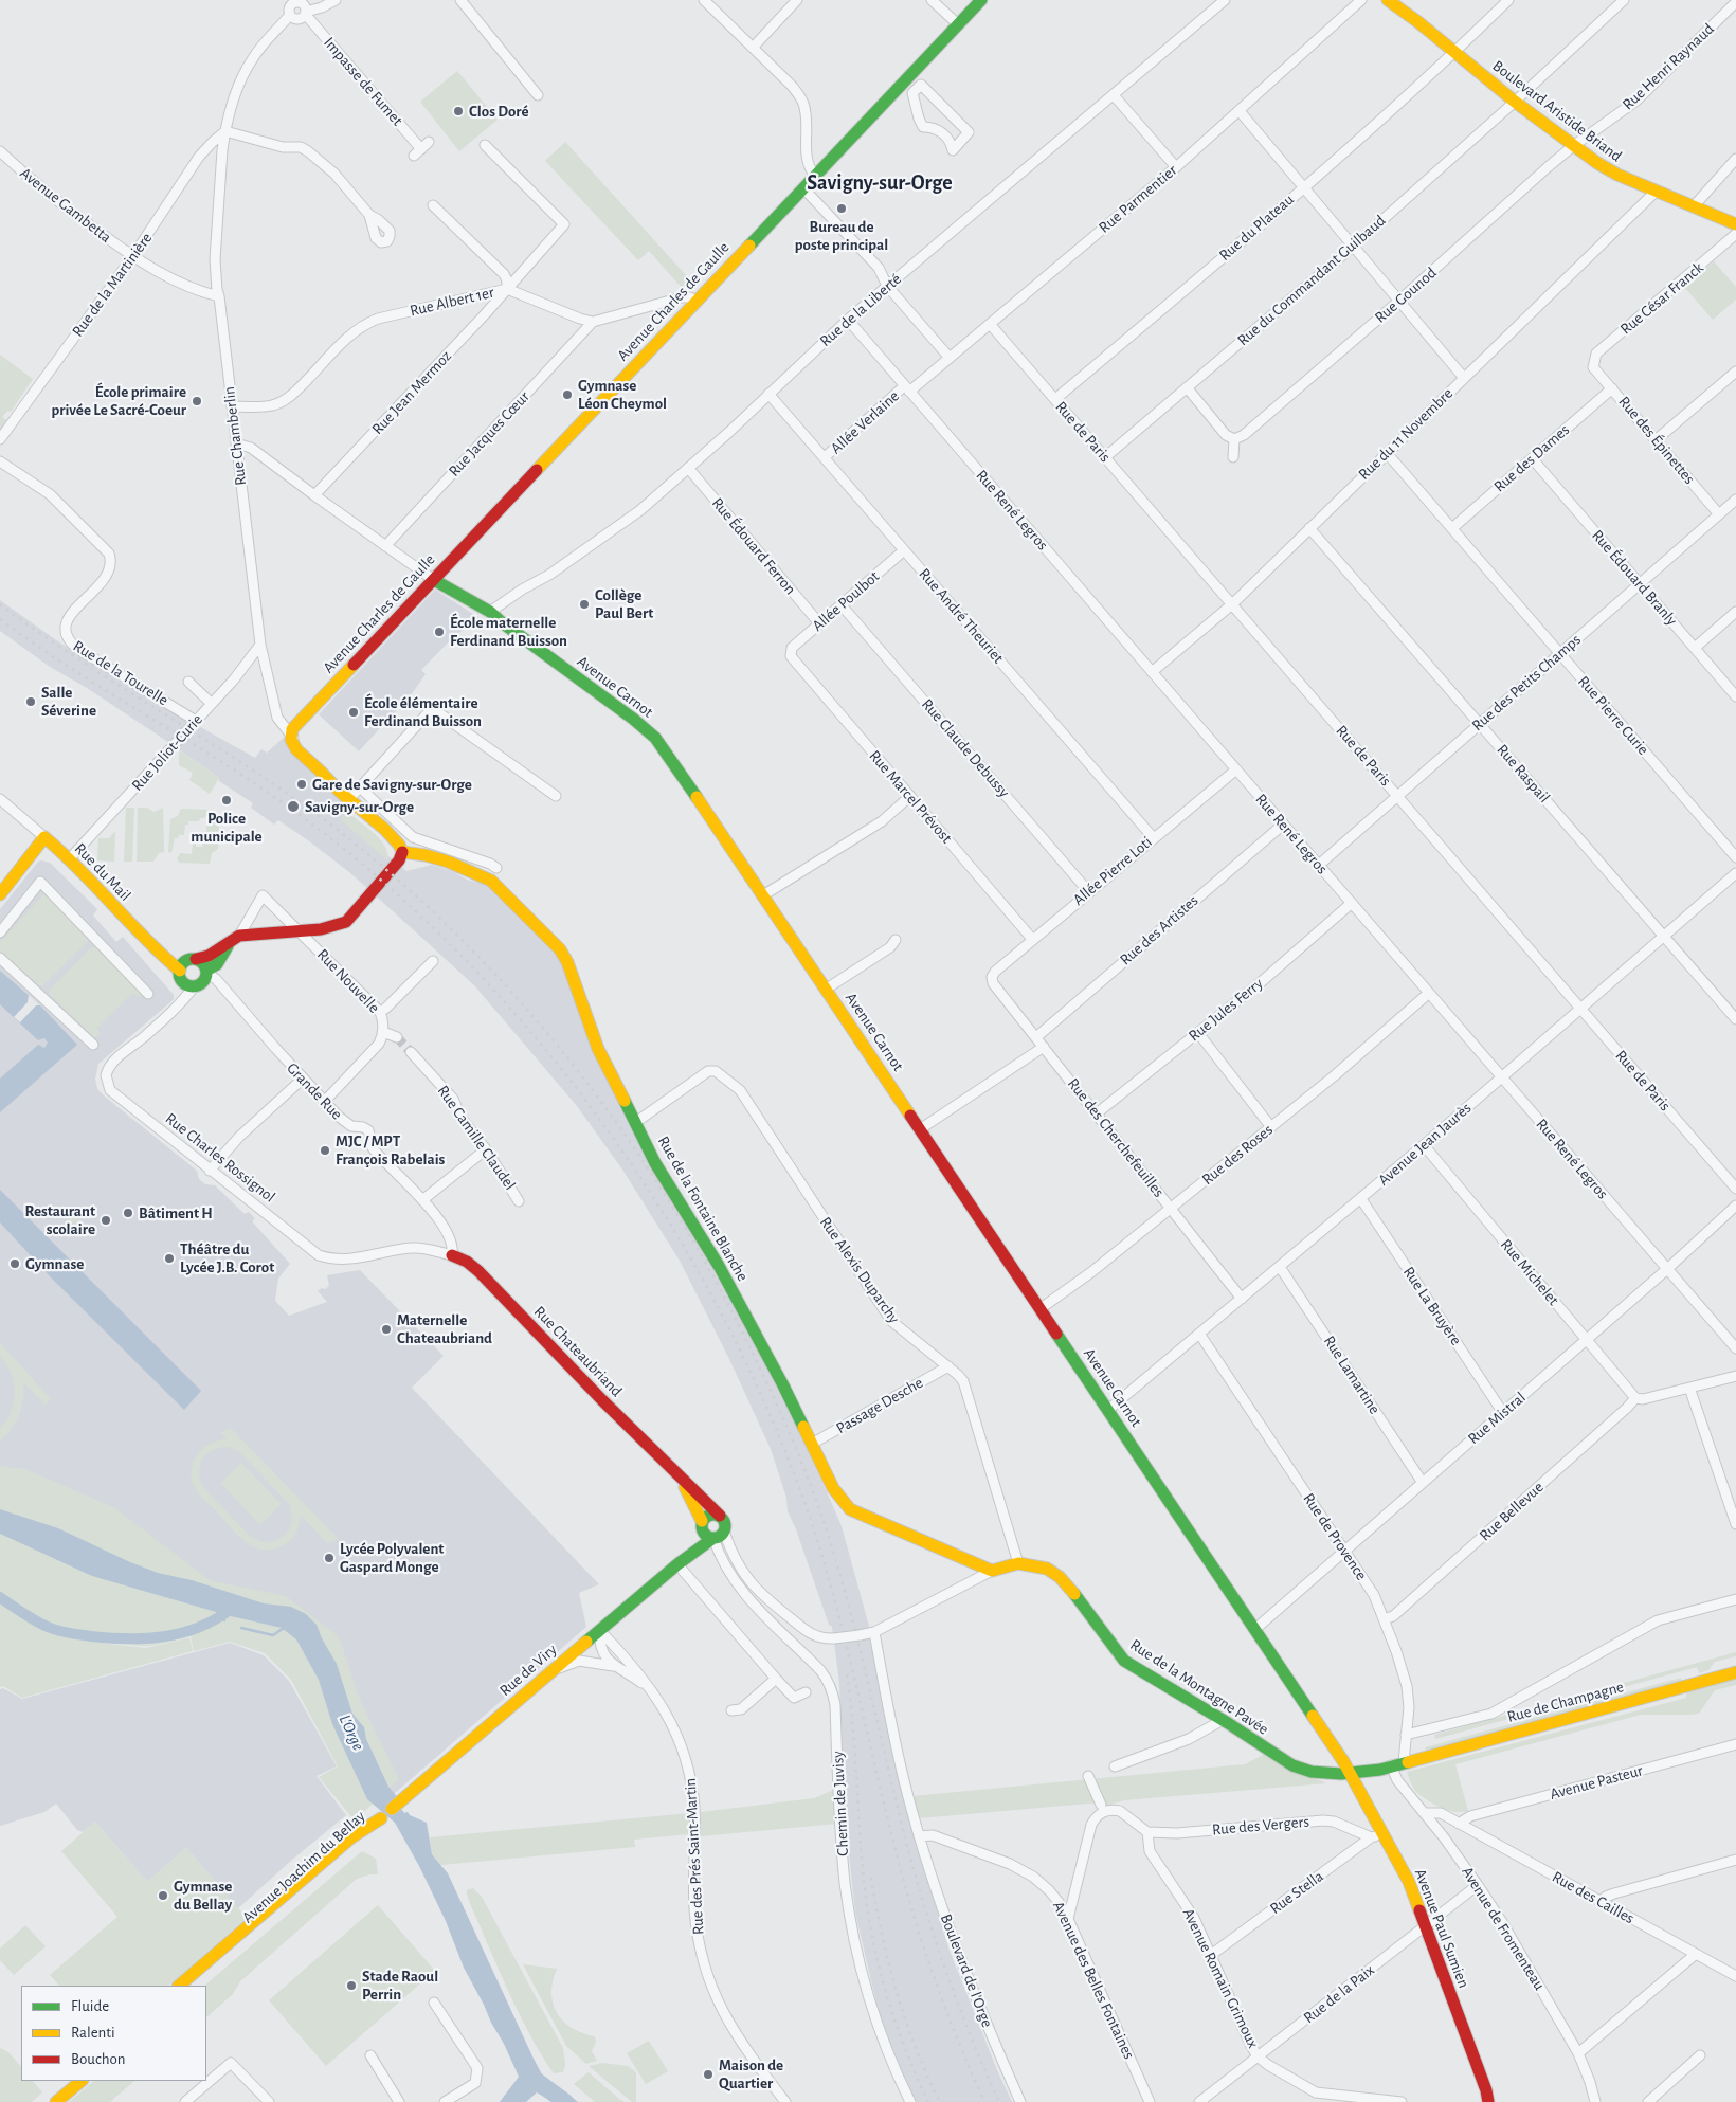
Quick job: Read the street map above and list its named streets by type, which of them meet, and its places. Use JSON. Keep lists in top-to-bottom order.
{
  "streets": {
    "street": [
      "Rue Henri Raynaud",
      "Impasse de Fumet",
      "Boulevard Aristide Briand",
      "Rue Parmentier",
      "Avenue Gambetta",
      "Rue du Plateau",
      "Rue du Commandant Guilbaud",
      "Rue de la Martinière",
      "Rue Gounod",
      "Rue César Franck",
      "Rue Albert 1er",
      "Avenue Charles de Gaulle",
      "Rue de la Liberté",
      "Rue Jean Mermoz",
      "Allée Verlaine",
      "Rue de Paris",
      "Rue Jacques Cœur",
      "Rue du 11 Novembre",
      "Rue Chamberlin",
      "Rue des Épinettes",
      "Rue des Dames",
      "Rue René Legros",
      "Rue Édouard Ferron",
      "Rue Édouard Branly",
      "Allée Poulbot",
      "Rue André Theuriet",
      "Rue de la Tourelle",
      "Rue des Petits Champs",
      "Avenue Carnot",
      "Rue Pierre Curie",
      "Rue Claude Debussy",
      "Rue Joliot-Curie",
      "Rue Raspail",
      "Rue Marcel Prévost",
      "Allée Pierre Loti",
      "Rue du Mail",
      "Rue des Artistes",
      "Rue Nouvelle",
      "Rue Jules Ferry",
      "Grande Rue",
      "Rue Camille Claudel",
      "Rue des Cherchefeuilles",
      "Avenue Jean Jaurès",
      "Rue des Roses",
      "Rue Charles Rossignol",
      "Rue de la Fontaine Blanche",
      "Rue Alexis Duparchy",
      "Rue Michelet",
      "Rue La Bruyère",
      "Rue Chateaubriand",
      "Rue Lamartine",
      "Passage Desche",
      "Rue Mistral",
      "Rue Bellevue",
      "Rue de Provence",
      "Rue de Viry",
      "Rue de la Montagne Pavée",
      "Rue de Champagne",
      "Avenue Pasteur",
      "Chemin de Juvisy",
      "Rue des Vergers",
      "Rue des Prés Saint-Martin",
      "Avenue Joachim du Bellay",
      "Rue Stella",
      "Rue des Cailles",
      "Avenue Paul Sumien",
      "Avenue de Fromenteau",
      "Boulevard de l'Orge",
      "Avenue Romain Grimoux",
      "Avenue des Belles Fontaines",
      "Rue de la Paix"
    ]
  },
  "crossings": [
    ["Rue Henri Raynaud", "Boulevard Aristide Briand"],
    ["Rue Henri Raynaud", "Rue Gounod"],
    ["Impasse de Fumet", "Rue Chamberlin"],
    ["Boulevard Aristide Briand", "Rue du Plateau"],
    ["Boulevard Aristide Briand", "Rue du Commandant Guilbaud"],
    ["Boulevard Aristide Briand", "Rue Gounod"],
    ["Boulevard Aristide Briand", "Rue César Franck"],
    ["Boulevard Aristide Briand", "Rue du 11 Novembre"],
    ["Rue Parmentier", "Allée Verlaine"],
    ["Rue Parmentier", "Rue de Paris"],
    ["Rue Parmentier", "Rue René Legros"],
    ["Avenue Gambetta", "Rue de la Martinière"],
    ["Avenue Gambetta", "Rue Chamberlin"],
    ["Rue du Plateau", "Rue de Paris"],
    ["Rue du Commandant Guilbaud", "Rue de Paris"],
    ["Rue de la Martinière", "Rue Chamberlin"],
    ["Rue César Franck", "Rue des Épinettes"],
    ["Rue Albert 1er", "Rue Jean Mermoz"],
    ["Rue Albert 1er", "Rue Jacques Cœur"],
    ["Rue Albert 1er", "Rue Chamberlin"],
    ["Avenue Charles de Gaulle", "Rue Chamberlin"],
    ["Avenue Charles de Gaulle", "Avenue Carnot"],
    ["Rue de la Liberté", "Rue René Legros"],
    ["Rue de la Liberté", "Rue Édouard Ferron"],
    ["Rue de la Liberté", "Rue André Theuriet"],
    ["Rue de la Liberté", "Avenue Carnot"],
    ["Rue Jean Mermoz", "Avenue Carnot"],
    ["Allée Verlaine", "Rue René Legros"],
    ["Allée Verlaine", "Rue André Theuriet"],
    ["Rue de Paris", "Rue du 11 Novembre"],
    ["Rue de Paris", "Rue des Petits Champs"],
    ["Rue de Paris", "Avenue Jean Jaurès"],
    ["Rue Jacques Cœur", "Avenue Carnot"],
    ["Rue du 11 Novembre", "Rue René Legros"],
    ["Rue du 11 Novembre", "Rue Pierre Curie"],
    ["Rue du 11 Novembre", "Rue Raspail"],
    ["Rue Chamberlin", "Avenue Carnot"],
    ["Rue Chamberlin", "Rue Joliot-Curie"],
    ["Rue des Épinettes", "Rue des Dames"],
    ["Rue des Épinettes", "Rue des Petits Champs"],
    ["Rue des Dames", "Rue Édouard Branly"],
    ["Rue des Dames", "Rue Pierre Curie"],
    ["Rue René Legros", "Rue des Petits Champs"],
    ["Rue René Legros", "Allée Pierre Loti"],
    ["Rue René Legros", "Rue des Artistes"],
    ["Rue René Legros", "Rue Jules Ferry"],
    ["Rue René Legros", "Avenue Jean Jaurès"],
    ["Rue René Legros", "Rue des Roses"],
    ["Rue René Legros", "Rue Mistral"],
    ["Rue Édouard Ferron", "Allée Poulbot"],
    ["Rue Édouard Branly", "Rue des Petits Champs"],
    ["Allée Poulbot", "Rue André Theuriet"],
    ["Allée Poulbot", "Rue Claude Debussy"],
    ["Allée Poulbot", "Rue Marcel Prévost"],
    ["Rue André Theuriet", "Allée Pierre Loti"],
    ["Rue de la Tourelle", "Rue Joliot-Curie"],
    ["Rue des Petits Champs", "Rue Pierre Curie"],
    ["Rue des Petits Champs", "Rue Raspail"],
    ["Avenue Carnot", "Avenue Jean Jaurès"],
    ["Avenue Carnot", "Rue des Roses"],
    ["Avenue Carnot", "Rue Mistral"],
    ["Avenue Carnot", "Rue de la Montagne Pavée"],
    ["Avenue Carnot", "Rue de Champagne"],
    ["Avenue Carnot", "Avenue Paul Sumien"],
    ["Rue Claude Debussy", "Allée Pierre Loti"],
    ["Rue Joliot-Curie", "Rue du Mail"],
    ["Rue Raspail", "Avenue Jean Jaurès"],
    ["Rue Marcel Prévost", "Allée Pierre Loti"],
    ["Allée Pierre Loti", "Rue des Cherchefeuilles"],
    ["Rue du Mail", "Grande Rue"],
    ["Rue du Mail", "Rue Charles Rossignol"],
    ["Rue des Artistes", "Rue des Cherchefeuilles"],
    ["Rue Nouvelle", "Rue Charles Rossignol"],
    ["Rue Jules Ferry", "Rue des Cherchefeuilles"],
    ["Grande Rue", "Rue Charles Rossignol"],
    ["Grande Rue", "Rue Chateaubriand"],
    ["Rue des Cherchefeuilles", "Avenue Jean Jaurès"],
    ["Rue des Cherchefeuilles", "Rue des Roses"],
    ["Avenue Jean Jaurès", "Rue Michelet"],
    ["Avenue Jean Jaurès", "Rue La Bruyère"],
    ["Avenue Jean Jaurès", "Rue Lamartine"],
    ["Avenue Jean Jaurès", "Rue de Provence"],
    ["Rue Charles Rossignol", "Rue Chateaubriand"],
    ["Rue de la Fontaine Blanche", "Rue Alexis Duparchy"],
    ["Rue de la Fontaine Blanche", "Passage Desche"],
    ["Rue de la Fontaine Blanche", "Rue de la Montagne Pavée"],
    ["Rue Alexis Duparchy", "Passage Desche"],
    ["Rue Alexis Duparchy", "Rue de la Montagne Pavée"],
    ["Rue Michelet", "Rue Mistral"],
    ["Rue Michelet", "Rue Bellevue"],
    ["Rue La Bruyère", "Rue Mistral"],
    ["Rue Chateaubriand", "Rue de Viry"],
    ["Rue Chateaubriand", "Rue de la Montagne Pavée"],
    ["Rue Chateaubriand", "Chemin de Juvisy"],
    ["Rue Lamartine", "Rue Mistral"],
    ["Rue Mistral", "Rue de Provence"],
    ["Rue Bellevue", "Rue de Provence"],
    ["Rue de Provence", "Rue de Champagne"],
    ["Rue de Provence", "Avenue de Fromenteau"],
    ["Rue de Viry", "Rue de la Montagne Pavée"],
    ["Rue de Viry", "Chemin de Juvisy"],
    ["Rue de Viry", "Rue des Prés Saint-Martin"],
    ["Rue de la Montagne Pavée", "Rue de Champagne"],
    ["Rue de la Montagne Pavée", "Chemin de Juvisy"],
    ["Rue de la Montagne Pavée", "Avenue Paul Sumien"],
    ["Rue de Champagne", "Avenue Paul Sumien"],
    ["Rue de Champagne", "Avenue de Fromenteau"],
    ["Avenue Pasteur", "Rue des Cailles"],
    ["Rue des Vergers", "Rue Stella"],
    ["Rue des Vergers", "Avenue Romain Grimoux"],
    ["Rue Stella", "Avenue Paul Sumien"],
    ["Rue Stella", "Avenue Romain Grimoux"],
    ["Rue des Cailles", "Avenue de Fromenteau"],
    ["Avenue Paul Sumien", "Rue de la Paix"],
    ["Avenue de Fromenteau", "Rue de la Paix"],
    ["Boulevard de l'Orge", "Avenue des Belles Fontaines"],
    ["Avenue Romain Grimoux", "Rue de la Paix"]
  ],
  "districts": ["Savigny-sur-Orge"],
  "water": ["L'Orge"],
  "places": [
    "Clos Doré",
    "Bureau de poste principal",
    "Gymnase Léon Cheymol",
    "École primaire privée Le Sacré-Coeur",
    "Collège Paul Bert",
    "École maternelle Ferdinand Buisson",
    "Salle Séverine",
    "École élémentaire Ferdinand Buisson",
    "Gare de Savigny-sur-Orge",
    "Police municipale",
    "Savigny-sur-Orge",
    "MJC / MPT François Rabelais",
    "Bâtiment H",
    "Restaurant scolaire",
    "Théâtre du Lycée J.B. Corot",
    "Gymnase",
    "Maternelle Chateaubriand",
    "Lycée Polyvalent Gaspard Monge",
    "Gymnase du Bellay",
    "Stade Raoul Perrin",
    "Maison de Quartier"
  ],
  "legend": ["Fluide", "Ralenti", "Bouchon"]
}
